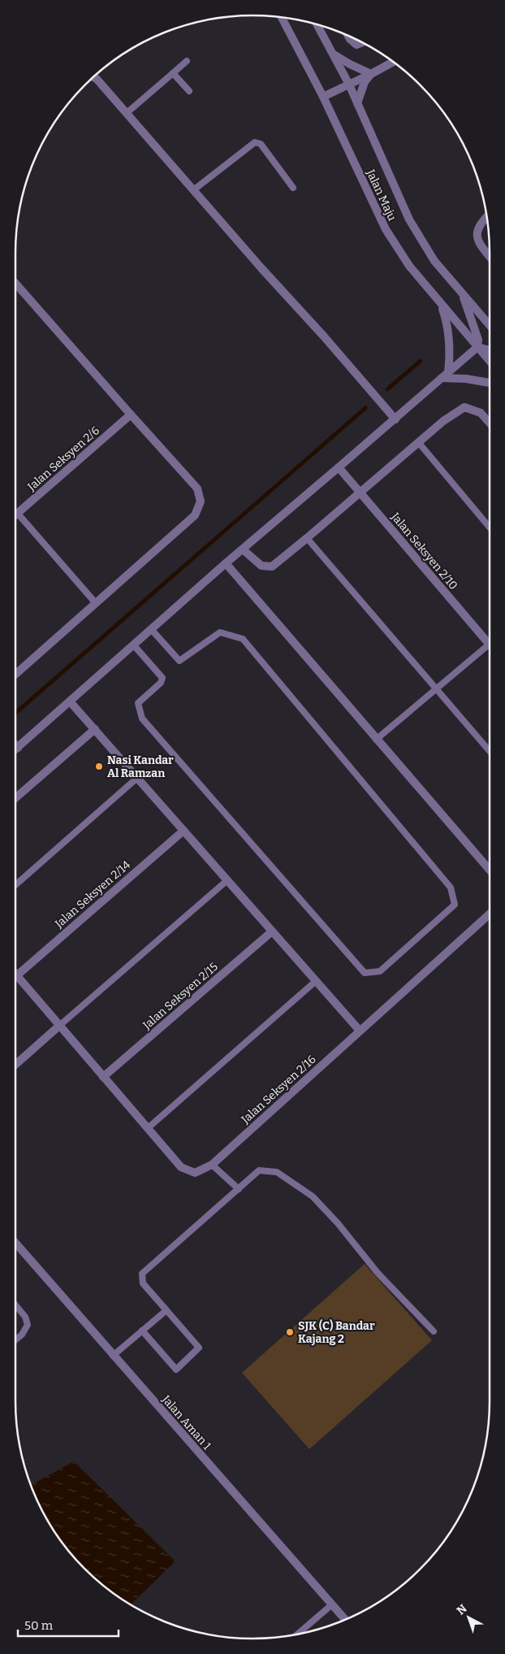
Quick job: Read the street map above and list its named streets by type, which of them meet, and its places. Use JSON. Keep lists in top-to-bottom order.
{
  "streets": {
    "street": [
      "Jalan Maju",
      "Jalan Seksyen 2/6",
      "Jalan Seksyen 2/10",
      "Jalan Seksyen 2/14",
      "Jalan Seksyen 2/15",
      "Jalan Seksyen 2/16",
      "Jalan Aman 1"
    ]
  },
  "crossings": [
    ["Jalan Seksyen 2/14", "Jalan Seksyen 2/16"],
    ["Jalan Seksyen 2/15", "Jalan Seksyen 2/16"]
  ],
  "places": ["Nasi Kandar Al Ramzan", "SJK (C) Bandar Kajang 2"],
  "scale_bar": "50 m",
  "north": "top left"
}
